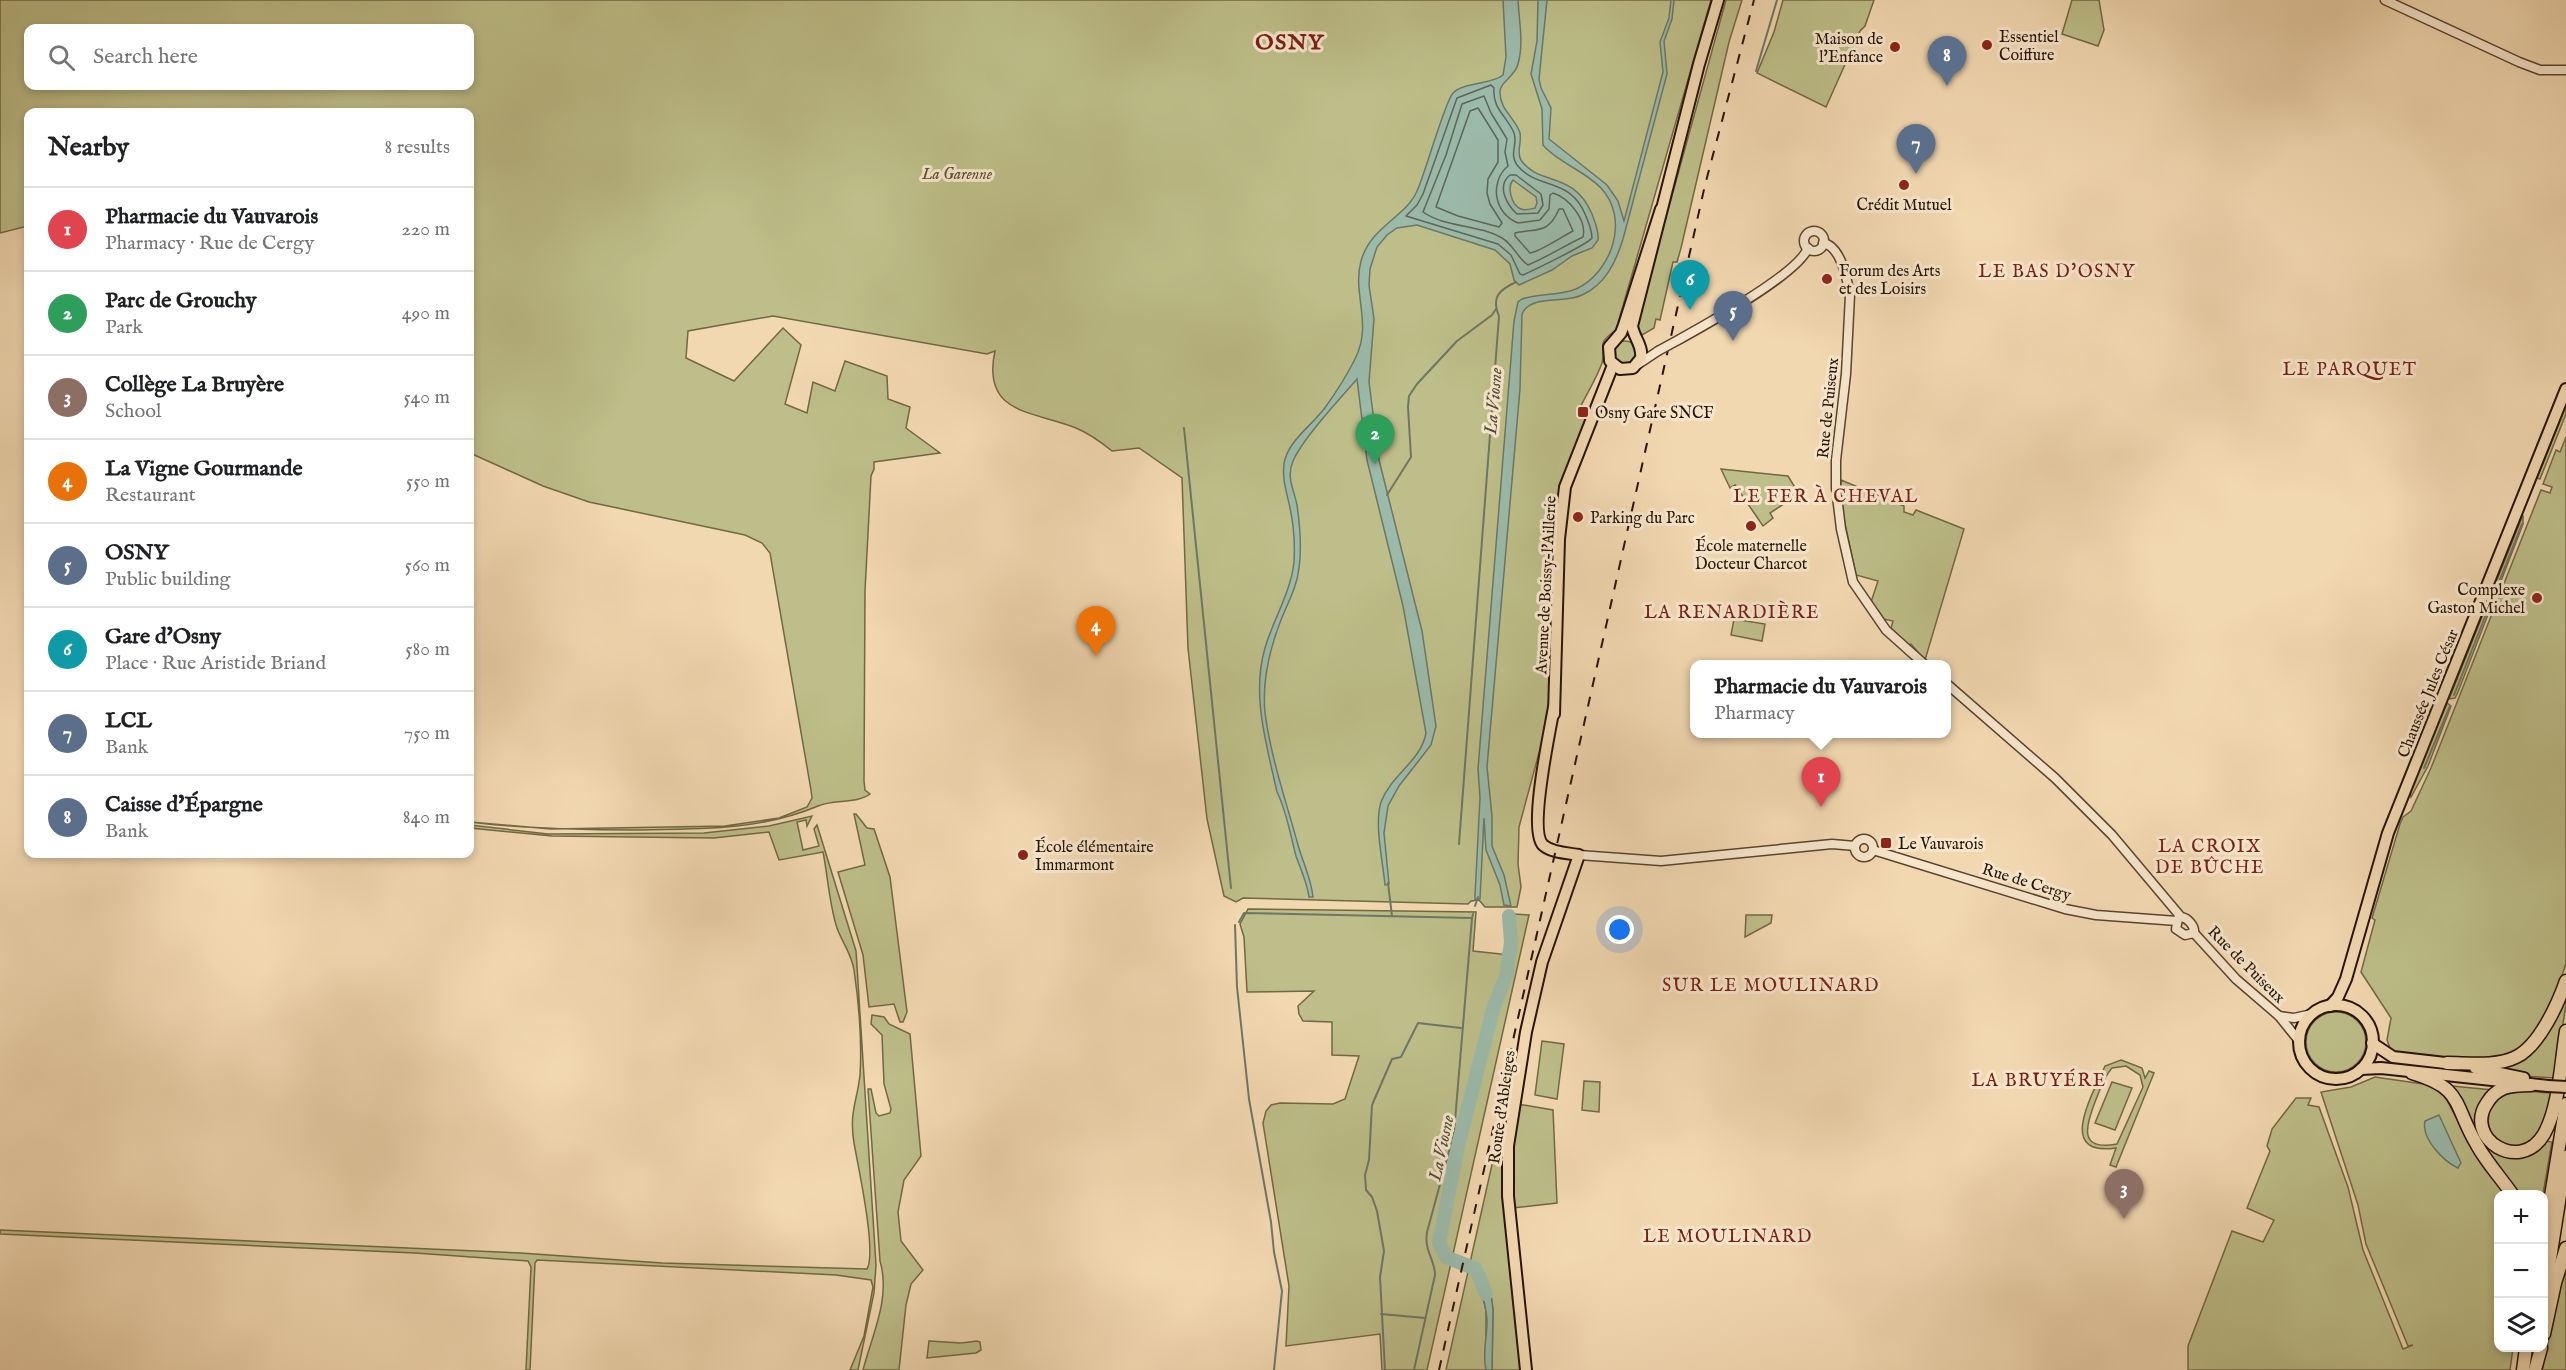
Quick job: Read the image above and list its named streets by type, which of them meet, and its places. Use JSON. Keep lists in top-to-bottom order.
{
  "streets": {
    "main road": ["Avenue de Boissy-l'Aillerie", "Chaussée Jules César", "Route d'Ableiges"],
    "street": ["Rue de Puiseux", "Rue de Cergy"]
  },
  "crossings": [
    ["Rue de Puiseux", "Chaussée Jules César"],
    ["Rue de Puiseux", "Rue de Cergy"],
    ["Avenue de Boissy-l'Aillerie", "Rue de Cergy"],
    ["Avenue de Boissy-l'Aillerie", "Route d'Ableiges"],
    ["Rue de Cergy", "Route d'Ableiges"]
  ],
  "districts": [
    "OSNY",
    "LE BAS D'OSNY",
    "LE PARQUET",
    "LE FER À CHEVAL",
    "LA RENARDIÈRE",
    "LA CROIX DE BÛCHE",
    "SUR LE MOULINARD",
    "LA BRUYÉRE",
    "LE MOULINARD"
  ],
  "water": ["La Viosne"],
  "parks": ["La Garenne"],
  "places": {
    "other": [
      "Essentiel Coiffure",
      "Maison de l'Enfance",
      "Crédit Mutuel",
      "Forum des Arts et des Loisirs",
      "Parking du Parc",
      "École maternelle Docteur Charcot",
      "Complexe Gaston Michel",
      "École élémentaire Immarmont"
    ],
    "transit": ["Osny Gare SNCF", "Le Vauvarois"]
  },
  "page": {
    "search": "Search here",
    "pins": [
      "8",
      "7",
      "6",
      "5",
      "2",
      "4",
      "1",
      "3"
    ],
    "heading": ["Nearby", "8 results"],
    "list": [
      {
        "mark": "1",
        "name": "Pharmacie du Vauvarois",
        "note": "Pharmacy · Rue de Cergy",
        "value": "220 m"
      },
      {
        "mark": "2",
        "name": "Parc de Grouchy",
        "note": "Park",
        "value": "490 m"
      },
      {
        "mark": "3",
        "name": "Collège La Bruyère",
        "note": "School",
        "value": "540 m"
      },
      {
        "mark": "4",
        "name": "La Vigne Gourmande",
        "note": "Restaurant",
        "value": "550 m"
      },
      {
        "mark": "5",
        "name": "OSNY",
        "note": "Public building",
        "value": "560 m"
      },
      {
        "mark": "6",
        "name": "Gare d'Osny",
        "note": "Place · Rue Aristide Briand",
        "value": "580 m"
      },
      {
        "mark": "7",
        "name": "LCL",
        "note": "Bank",
        "value": "750 m"
      },
      {
        "mark": "8",
        "name": "Caisse d'Épargne",
        "note": "Bank",
        "value": "840 m"
      }
    ],
    "popup": ["Pharmacie du Vauvarois", "Pharmacy"],
    "map_buttons": ["+", "−"]
  }
}
